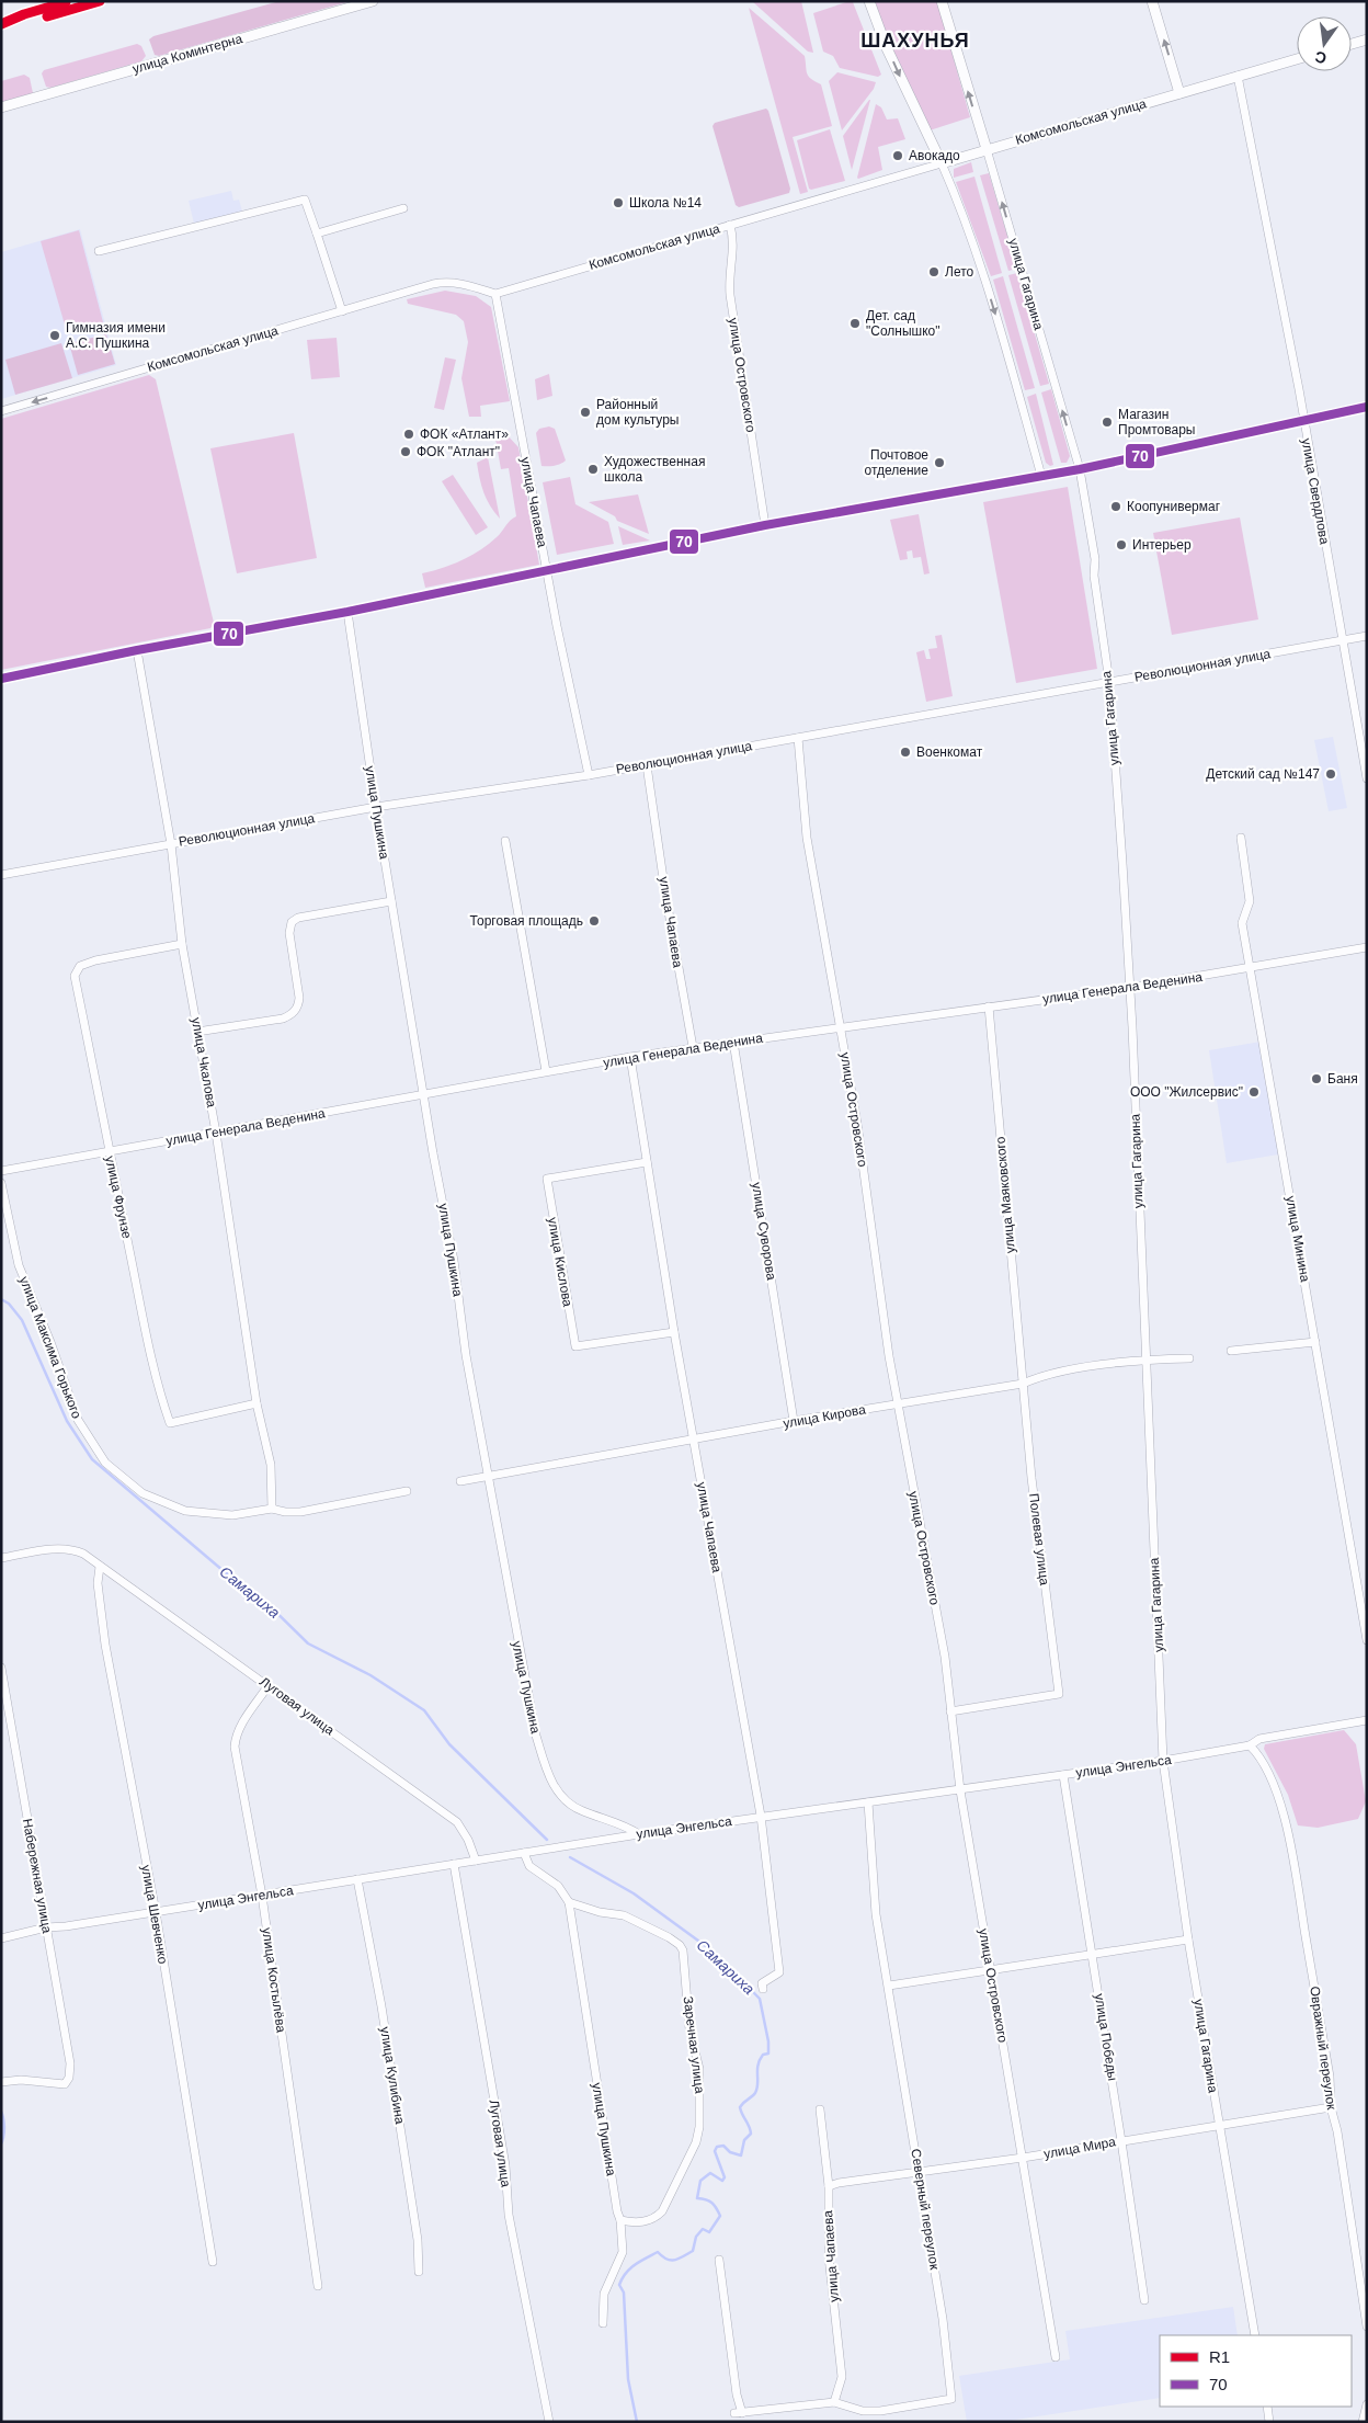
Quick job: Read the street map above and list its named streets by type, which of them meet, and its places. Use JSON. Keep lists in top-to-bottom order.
{
  "streets": {
    "street": [
      "улица Коминтерна",
      "Комсомольская улица",
      "улица Гагарина",
      "улица Островского",
      "улица Свердлова",
      "улица Чапаева",
      "Революционная улица",
      "улица Пушкина",
      "улица Генерала Веденина",
      "улица Чкалова",
      "улица Маяковского",
      "улица Фрунзе",
      "улица Суворова",
      "улица Минина",
      "улица Кислова",
      "улица Максима Горького",
      "улица Кирова",
      "Полевая улица",
      "Луговая улица",
      "улица Энгельса",
      "Набережная улица",
      "улица Шевченко",
      "улица Костылёва",
      "улица Победы",
      "Заречная улица",
      "Овражный переулок",
      "улица Кулибина",
      "улица Мира",
      "Северный переулок"
    ]
  },
  "crossings": [
    ["Комсомольская улица", "улица Гагарина"],
    ["Комсомольская улица", "улица Островского"],
    ["Комсомольская улица", "улица Свердлова"],
    ["Комсомольская улица", "улица Чапаева"],
    ["улица Гагарина", "Революционная улица"],
    ["улица Гагарина", "улица Генерала Веденина"],
    ["улица Гагарина", "улица Кирова"],
    ["улица Гагарина", "улица Энгельса"],
    ["улица Гагарина", "улица Мира"],
    ["улица Островского", "Революционная улица"],
    ["улица Островского", "улица Генерала Веденина"],
    ["улица Островского", "улица Кирова"],
    ["улица Островского", "Полевая улица"],
    ["улица Островского", "улица Энгельса"],
    ["улица Островского", "улица Мира"],
    ["улица Свердлова", "Революционная улица"],
    ["улица Чапаева", "Революционная улица"],
    ["улица Чапаева", "улица Генерала Веденина"],
    ["улица Чапаева", "улица Кислова"],
    ["улица Чапаева", "улица Кирова"],
    ["улица Чапаева", "улица Энгельса"],
    ["улица Чапаева", "улица Мира"],
    ["улица Чапаева", "Северный переулок"],
    ["Революционная улица", "улица Пушкина"],
    ["Революционная улица", "улица Чкалова"],
    ["улица Пушкина", "улица Генерала Веденина"],
    ["улица Пушкина", "улица Кирова"],
    ["улица Пушкина", "улица Энгельса"],
    ["улица Пушкина", "Заречная улица"],
    ["улица Генерала Веденина", "улица Чкалова"],
    ["улица Генерала Веденина", "улица Маяковского"],
    ["улица Генерала Веденина", "улица Фрунзе"],
    ["улица Генерала Веденина", "улица Суворова"],
    ["улица Генерала Веденина", "улица Минина"],
    ["улица Чкалова", "улица Фрунзе"],
    ["улица Чкалова", "улица Максима Горького"],
    ["улица Маяковского", "улица Кирова"],
    ["улица Маяковского", "Полевая улица"],
    ["улица Суворова", "улица Кирова"],
    ["улица Кирова", "Полевая улица"],
    ["Луговая улица", "улица Энгельса"],
    ["Луговая улица", "улица Шевченко"],
    ["Луговая улица", "улица Костылёва"],
    ["улица Энгельса", "Набережная улица"],
    ["улица Энгельса", "улица Шевченко"],
    ["улица Энгельса", "улица Костылёва"],
    ["улица Энгельса", "улица Победы"],
    ["улица Энгельса", "Овражный переулок"],
    ["улица Энгельса", "улица Кулибина"],
    ["улица Энгельса", "Северный переулок"],
    ["улица Победы", "улица Мира"],
    ["Овражный переулок", "улица Мира"],
    ["улица Мира", "Северный переулок"]
  ],
  "districts": ["ШАХУНЬЯ"],
  "water": ["Самариха"],
  "places": [
    "Авокадо",
    "Школа №14",
    "Лето",
    "Дет. сад \"Солнышко\"",
    "Гимназия имени А.С. Пушкина",
    "Районный дом культуры",
    "Магазин Промтовары",
    "ФОК «Атлант»",
    "ФОК \"Атлант\"",
    "Почтовое отделение",
    "Художественная школа",
    "Коопунивермаг",
    "Интерьер",
    "Военкомат",
    "Детский сад №147",
    "Торговая площадь",
    "Баня",
    "ООО \"Жилсервис\""
  ],
  "lines": ["transit line R1", "transit line 70"],
  "legend": ["R1", "70"],
  "north": "bottom"
}
